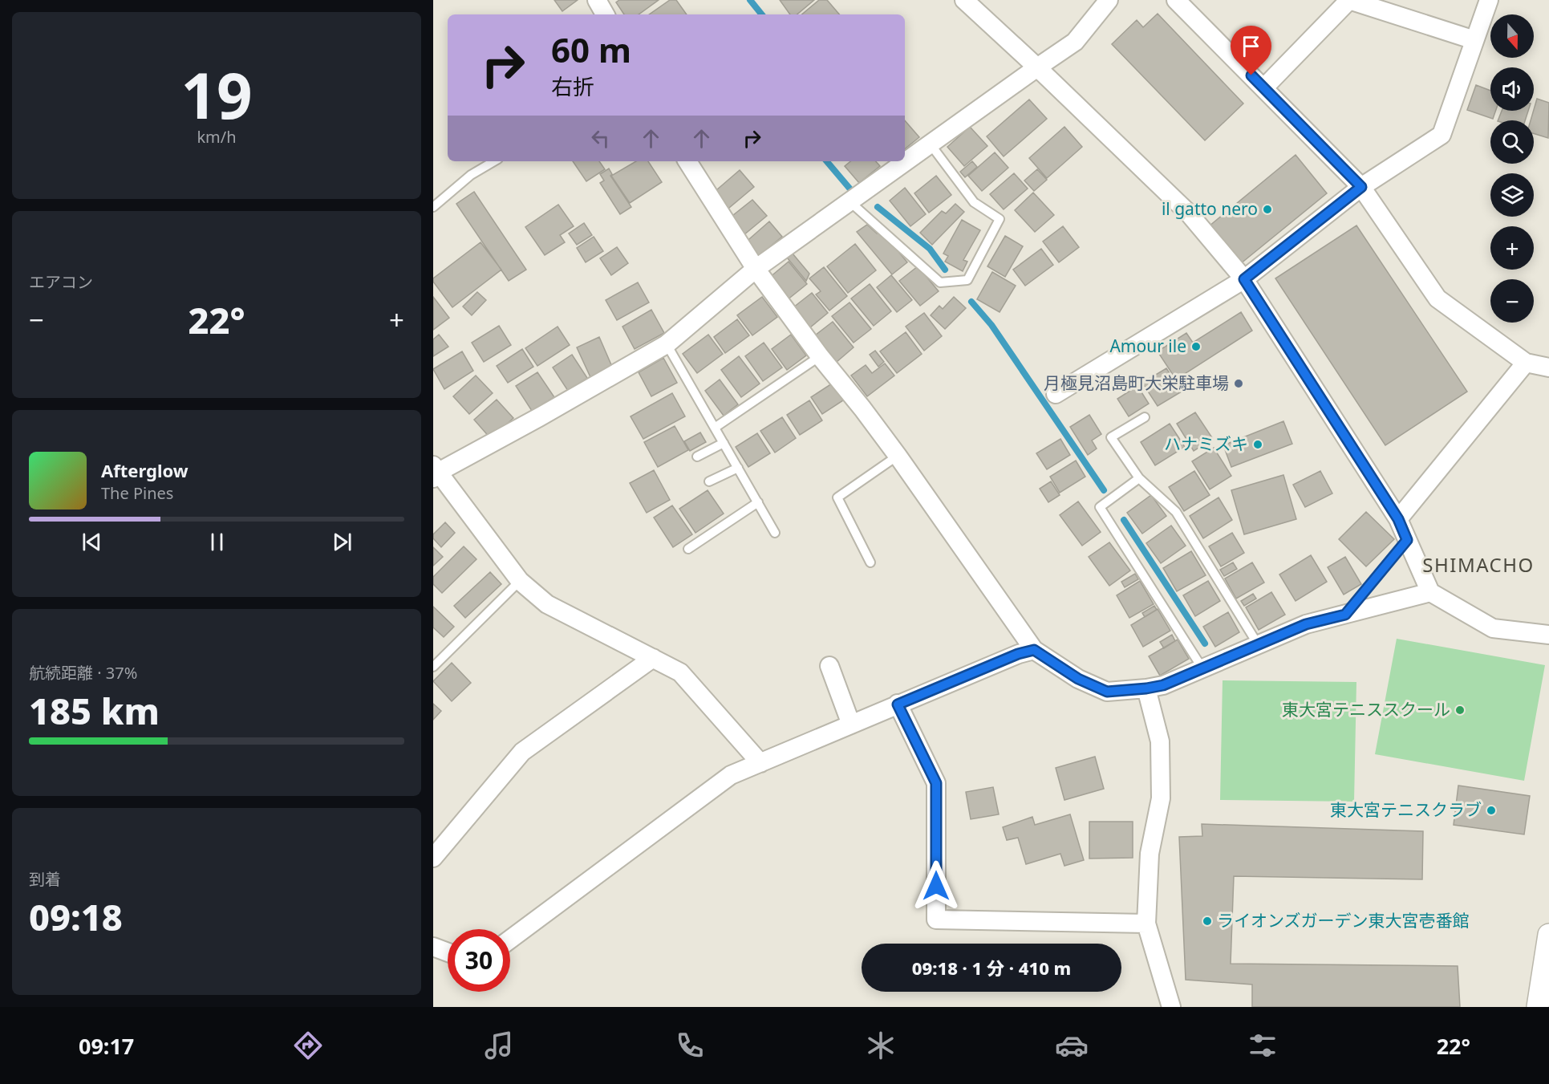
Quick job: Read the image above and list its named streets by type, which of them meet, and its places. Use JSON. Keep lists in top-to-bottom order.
{
  "districts": ["SHIMACHO"],
  "places": [
    "il gatto nero",
    "Amour ile",
    "月極見沼島町大栄駐車場",
    "ハナミズキ",
    "東大宮テニススクール",
    "東大宮テニスクラブ",
    "ライオンズガーデン東大宮壱番館"
  ],
  "north": "bottom",
  "page": {
    "tile": [
      ["19", "km/h"],
      "エアコン",
      ["航続距離 · 37%", "185 km"],
      ["到着", "09:18"]
    ],
    "map_buttons": ["+", "−"],
    "turn": ["60 m", "右折"],
    "heat": ["−", "22°", "+"],
    "song": ["Afterglow", "The Pines"],
    "limit": "30",
    "trip": "09:18 · 1 分 · 410 m",
    "tabs": ["09:17", "22°"]
  }
}
